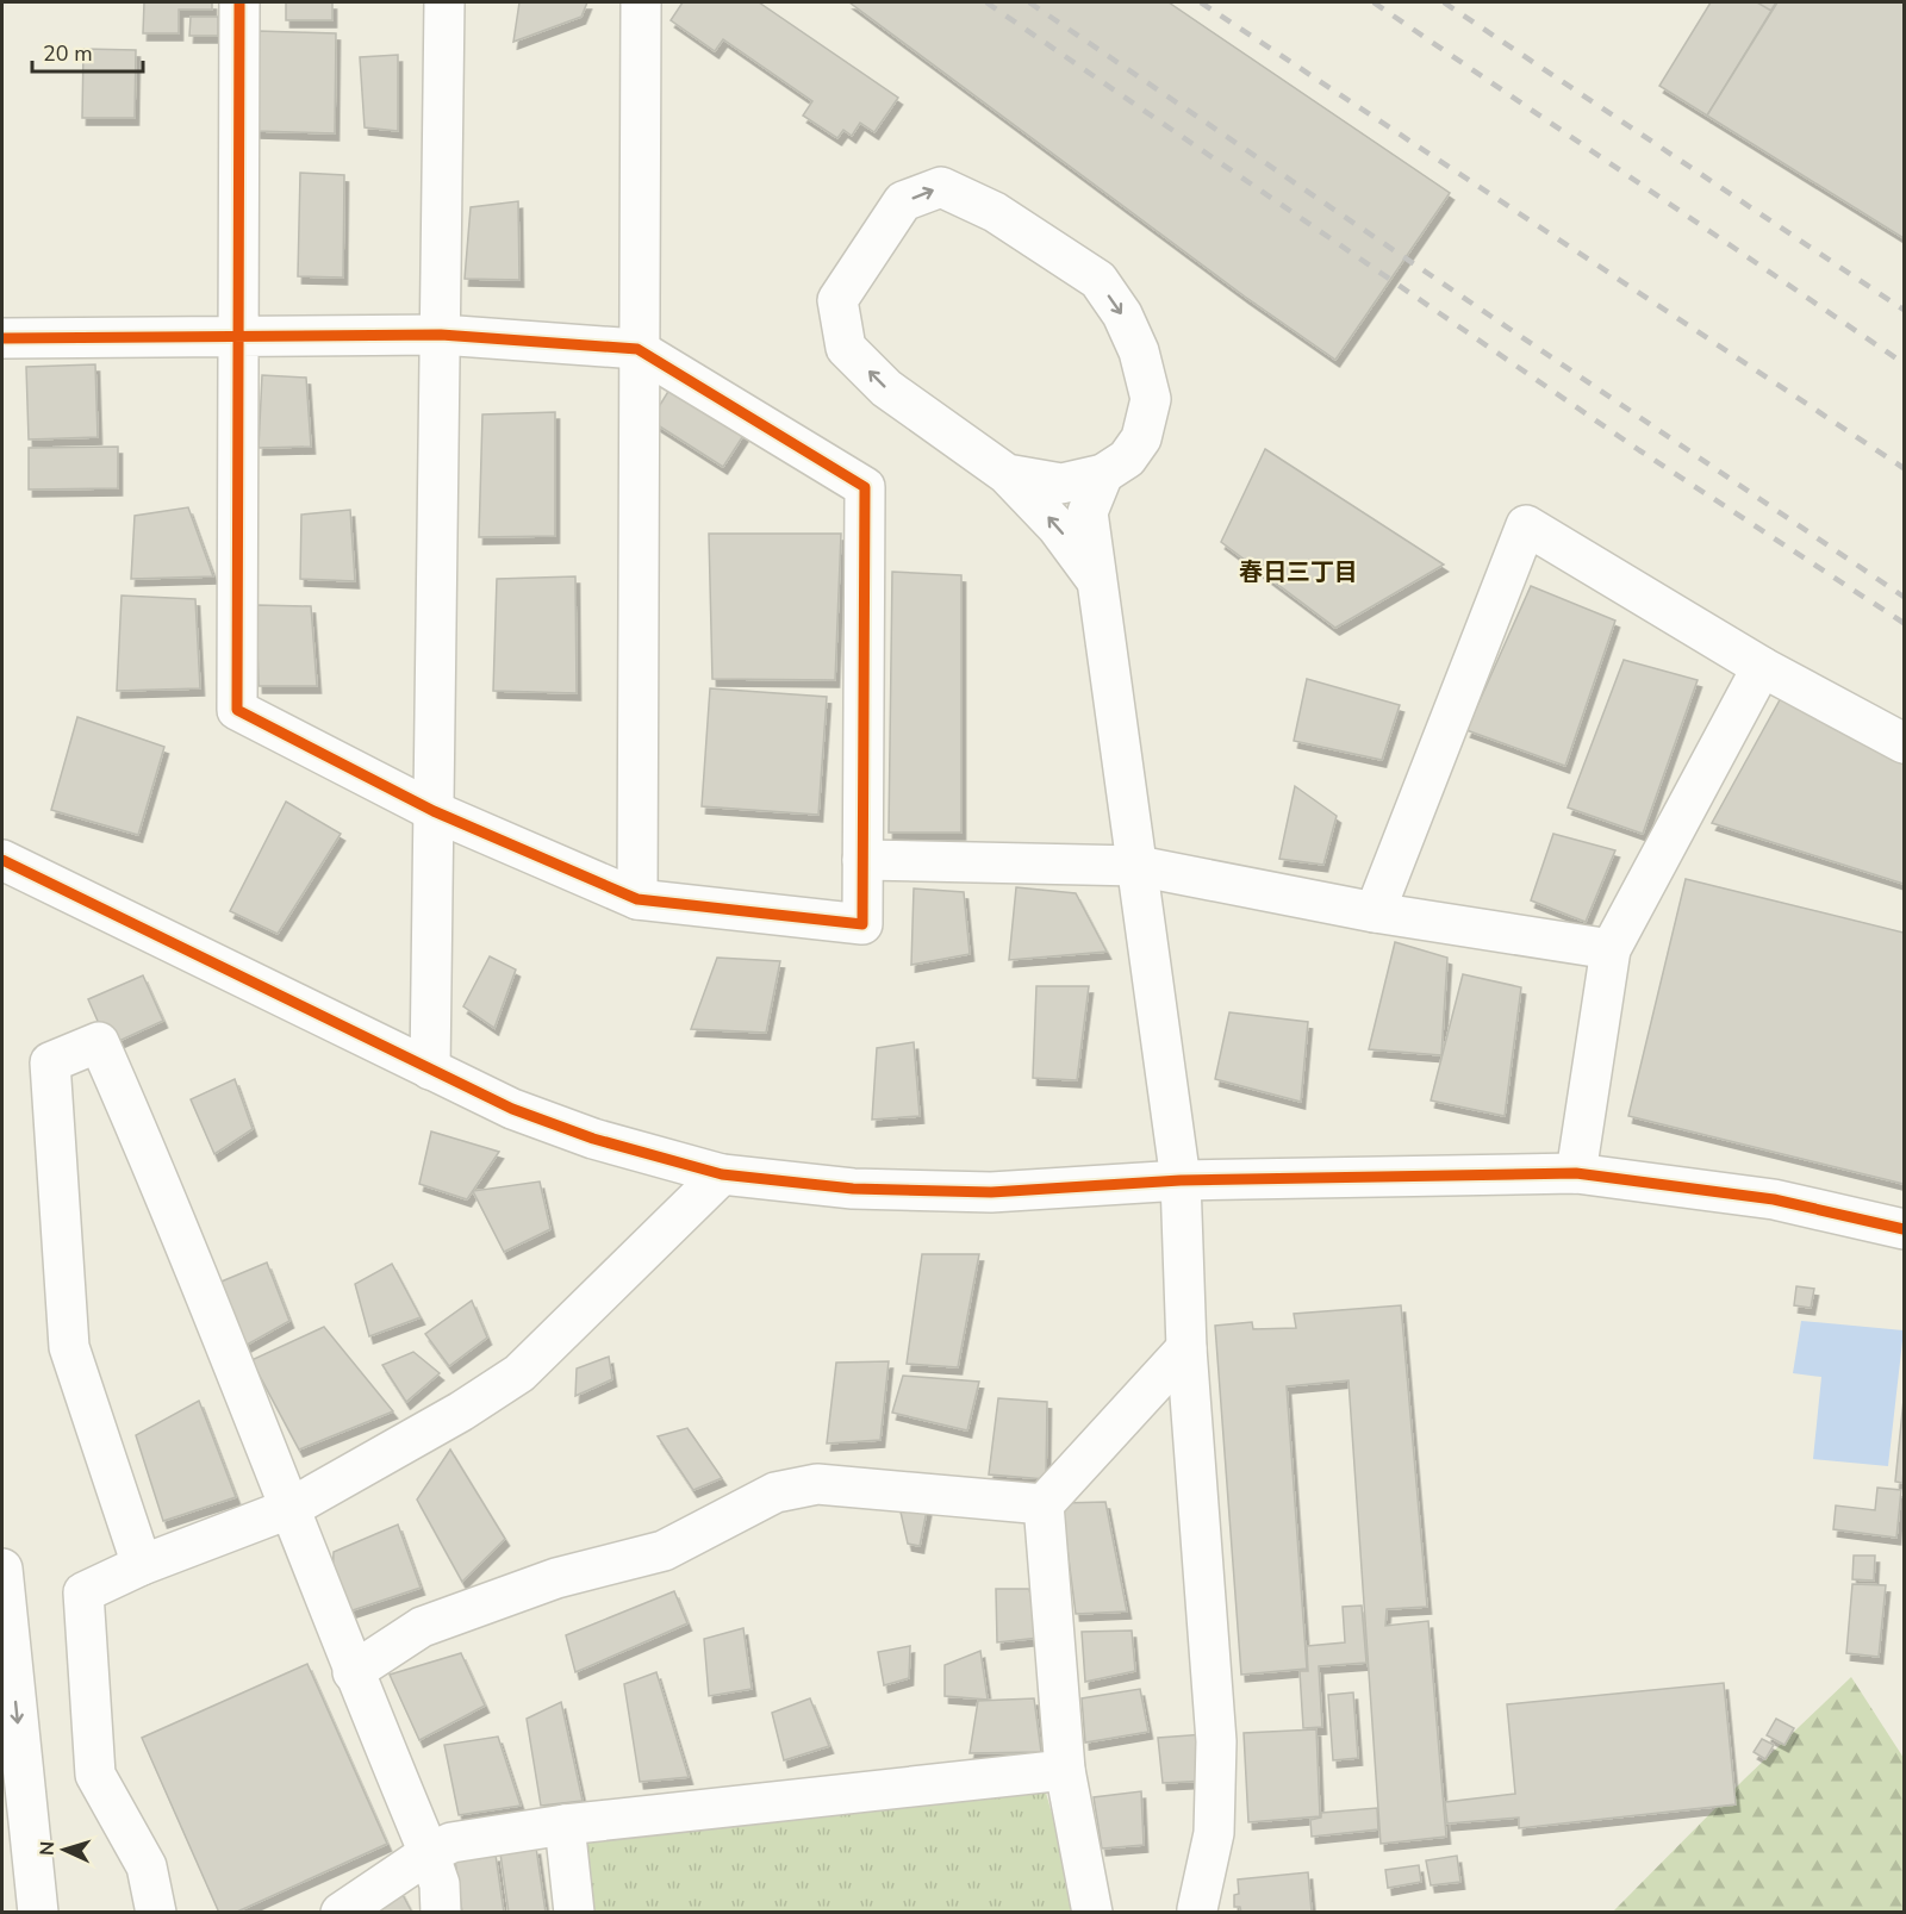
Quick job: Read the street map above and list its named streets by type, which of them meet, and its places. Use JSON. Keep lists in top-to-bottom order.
{
  "districts": ["春日三丁目"],
  "scale_bar": "20 m",
  "north": "left"
}
